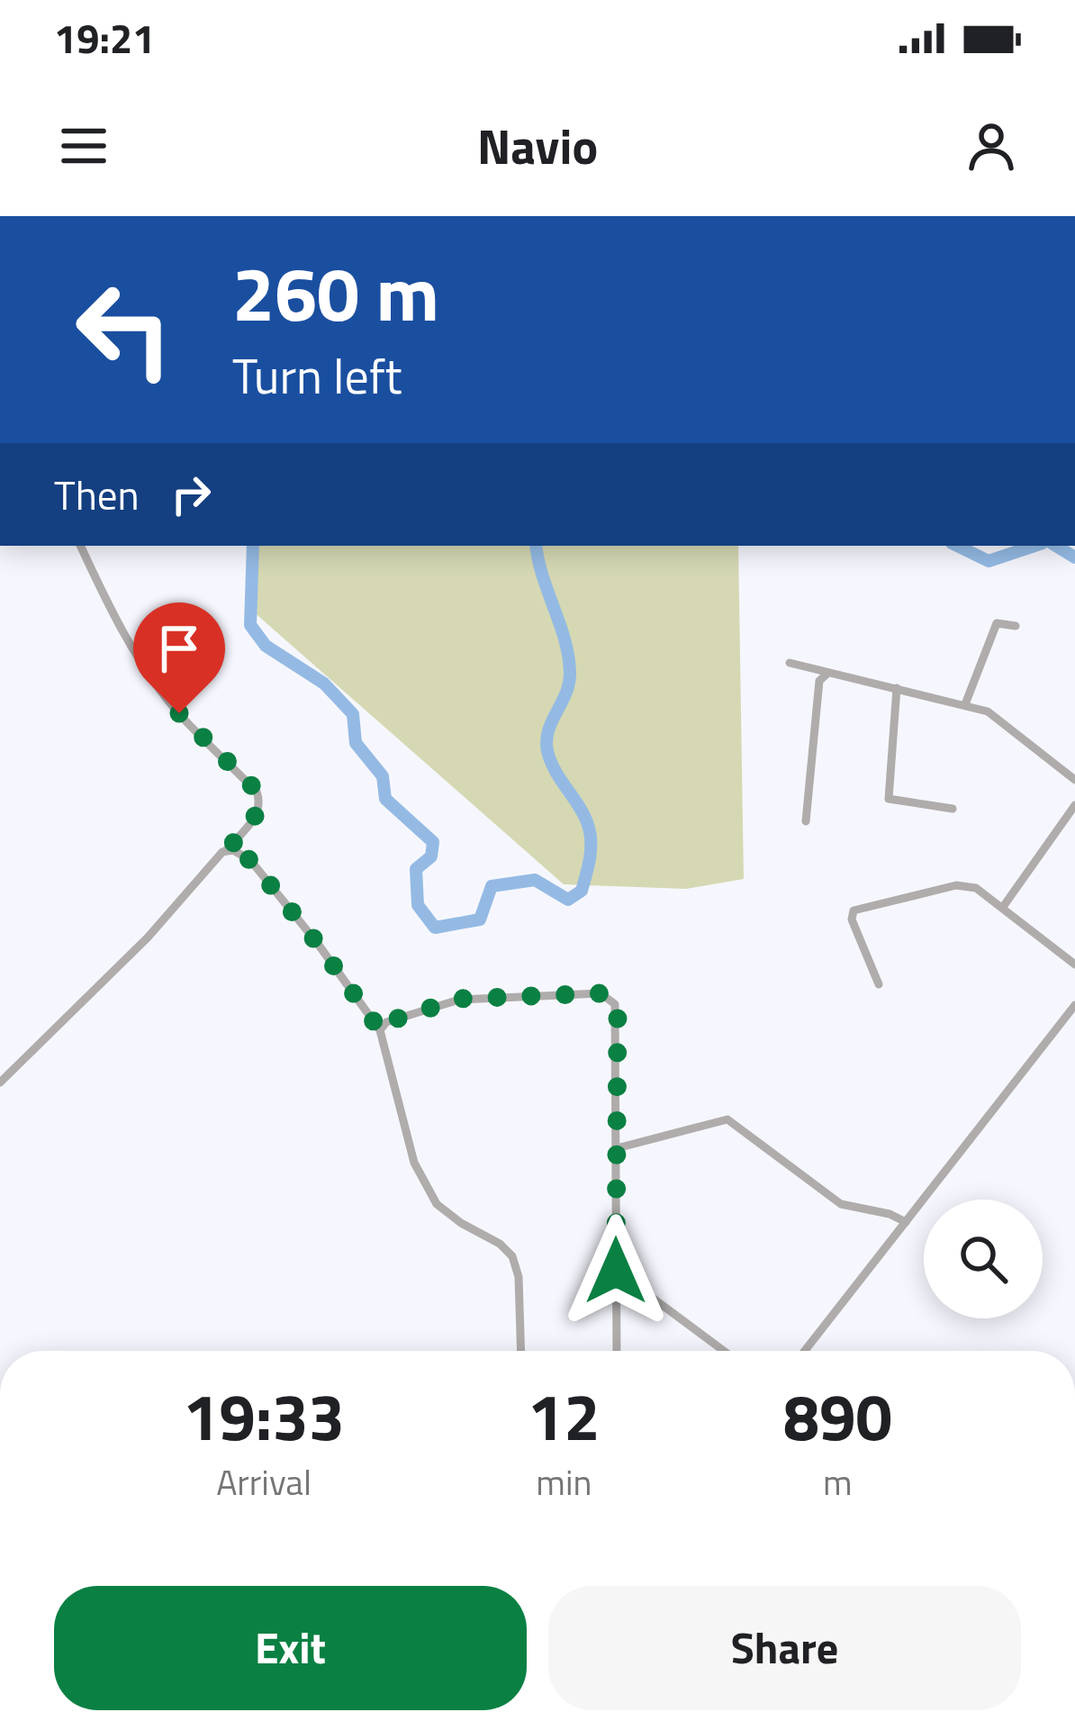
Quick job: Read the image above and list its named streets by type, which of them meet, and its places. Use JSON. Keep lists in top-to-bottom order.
{
  "page": {
    "status": "19:21",
    "header": "Navio",
    "turn": ["260 m", "Turn left"],
    "then": "Then",
    "eta": [
      "19:33",
      "Arrival",
      "12",
      "min",
      "890",
      "m"
    ],
    "buttons": ["Exit", "Share"]
  }
}
